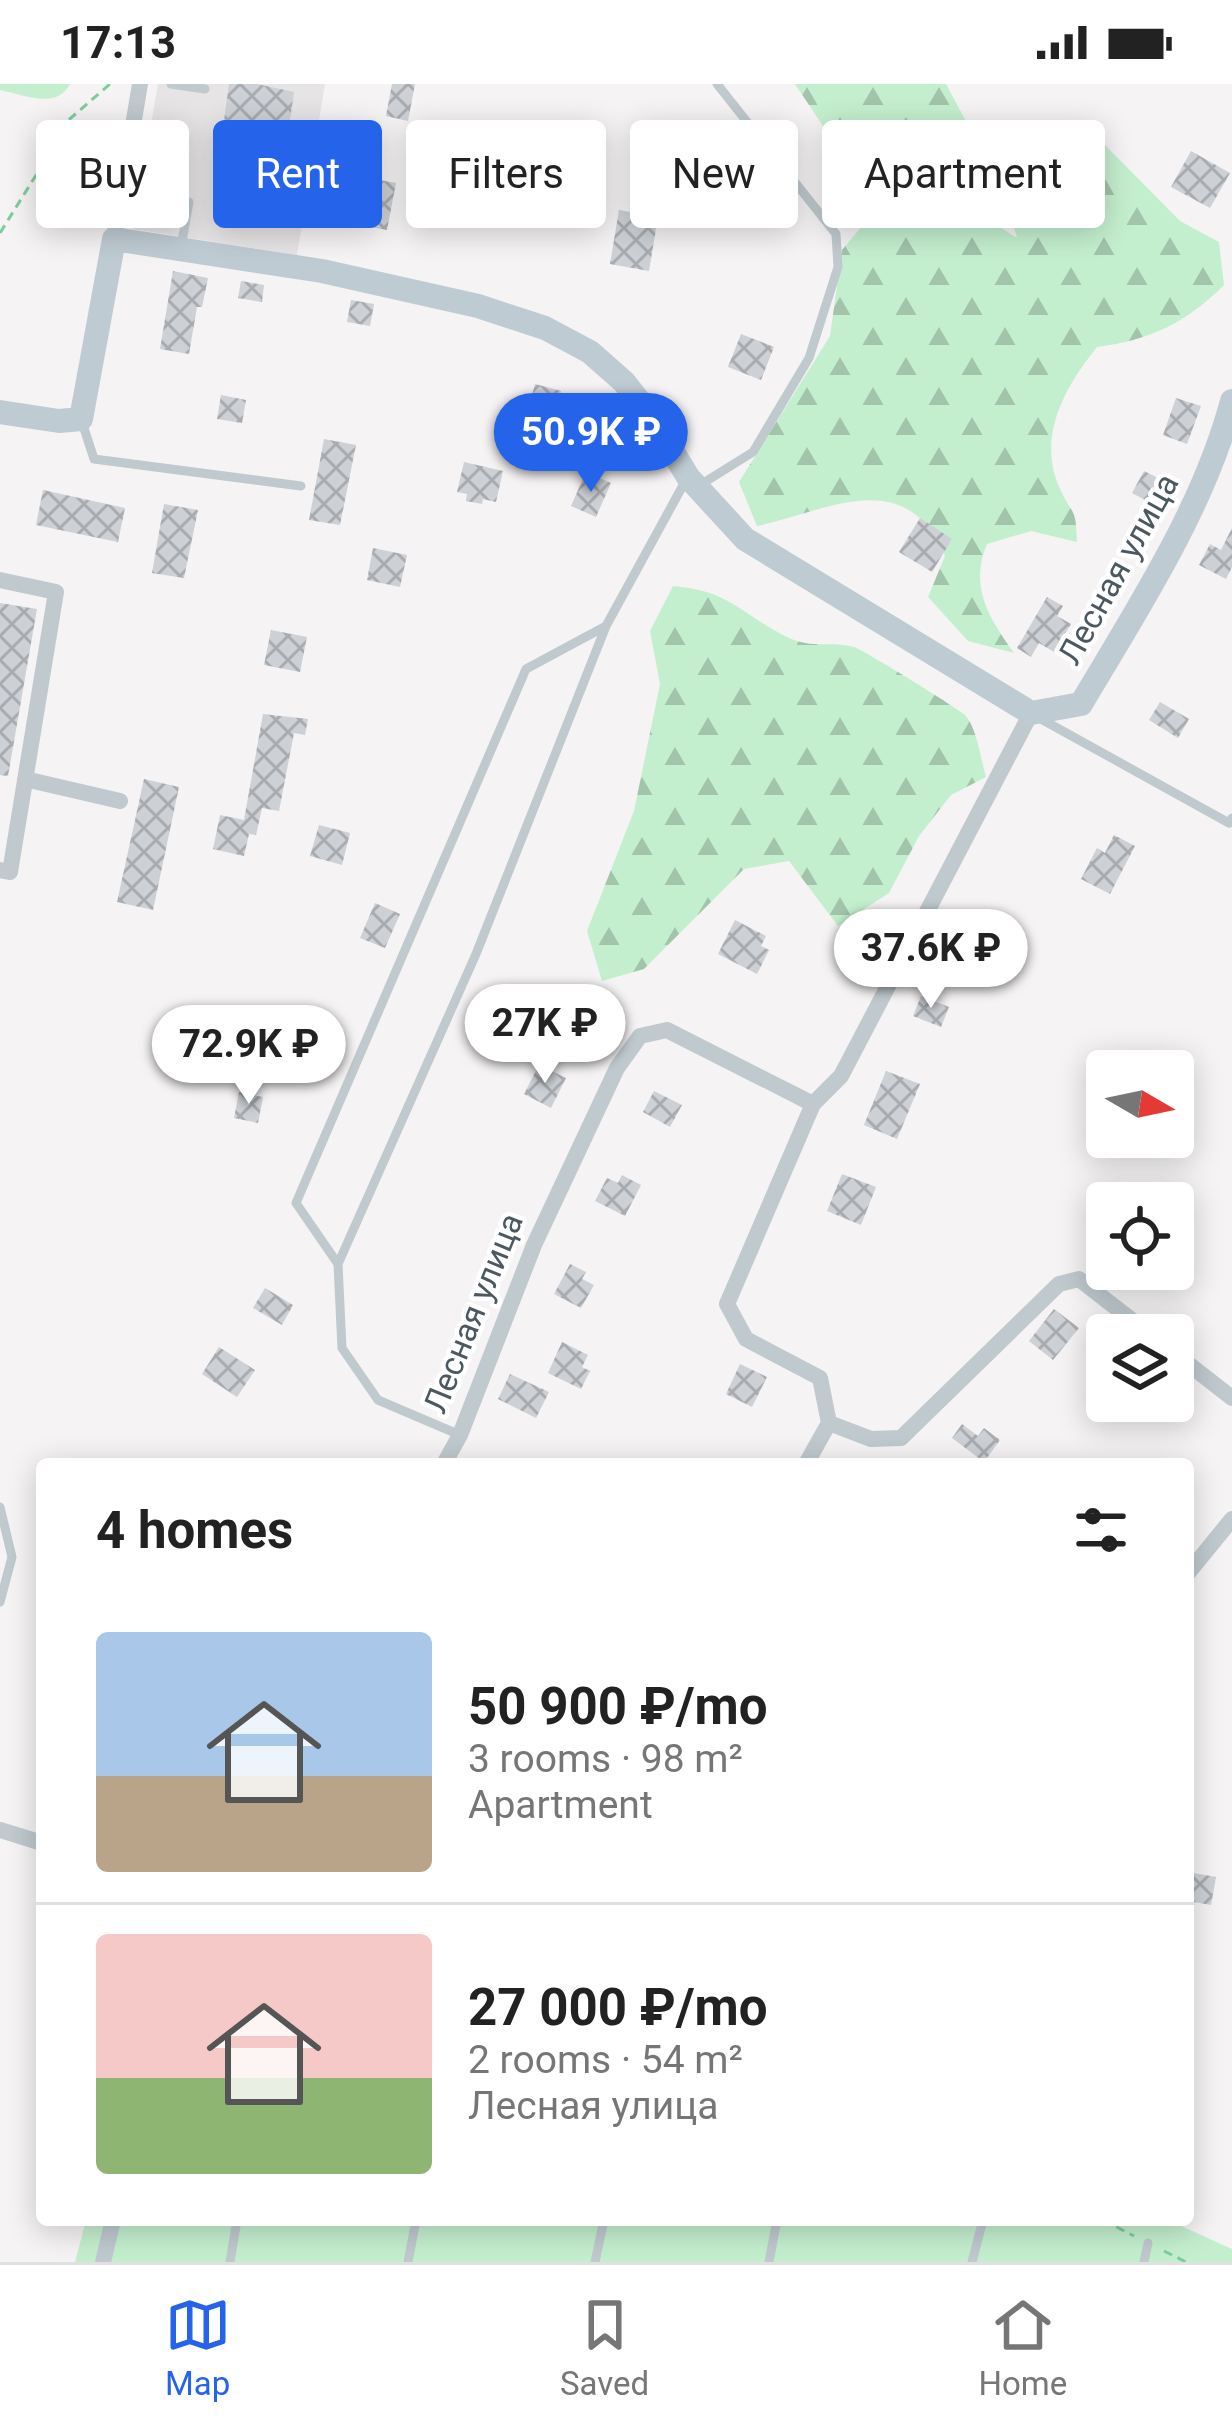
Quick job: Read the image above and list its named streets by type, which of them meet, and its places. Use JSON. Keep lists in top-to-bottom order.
{
  "streets": {
    "street": ["Лесная улица"]
  },
  "north": "right",
  "page": {
    "status": "17:13",
    "chip": [
      "Buy",
      "Rent",
      "Filters",
      "New",
      "Apartment"
    ],
    "price": [
      "50.9K ₽",
      "37.6K ₽",
      "27K ₽",
      "72.9K ₽"
    ],
    "heading": "4 homes",
    "list": [
      {
        "name": "50 900 ₽/mo",
        "note": "3 rooms · 98 m² · Apartment"
      },
      {
        "name": "27 000 ₽/mo",
        "note": "2 rooms · 54 m² · Лесная улица"
      }
    ],
    "tabs": ["Map", "Saved", "Home"]
  }
}
